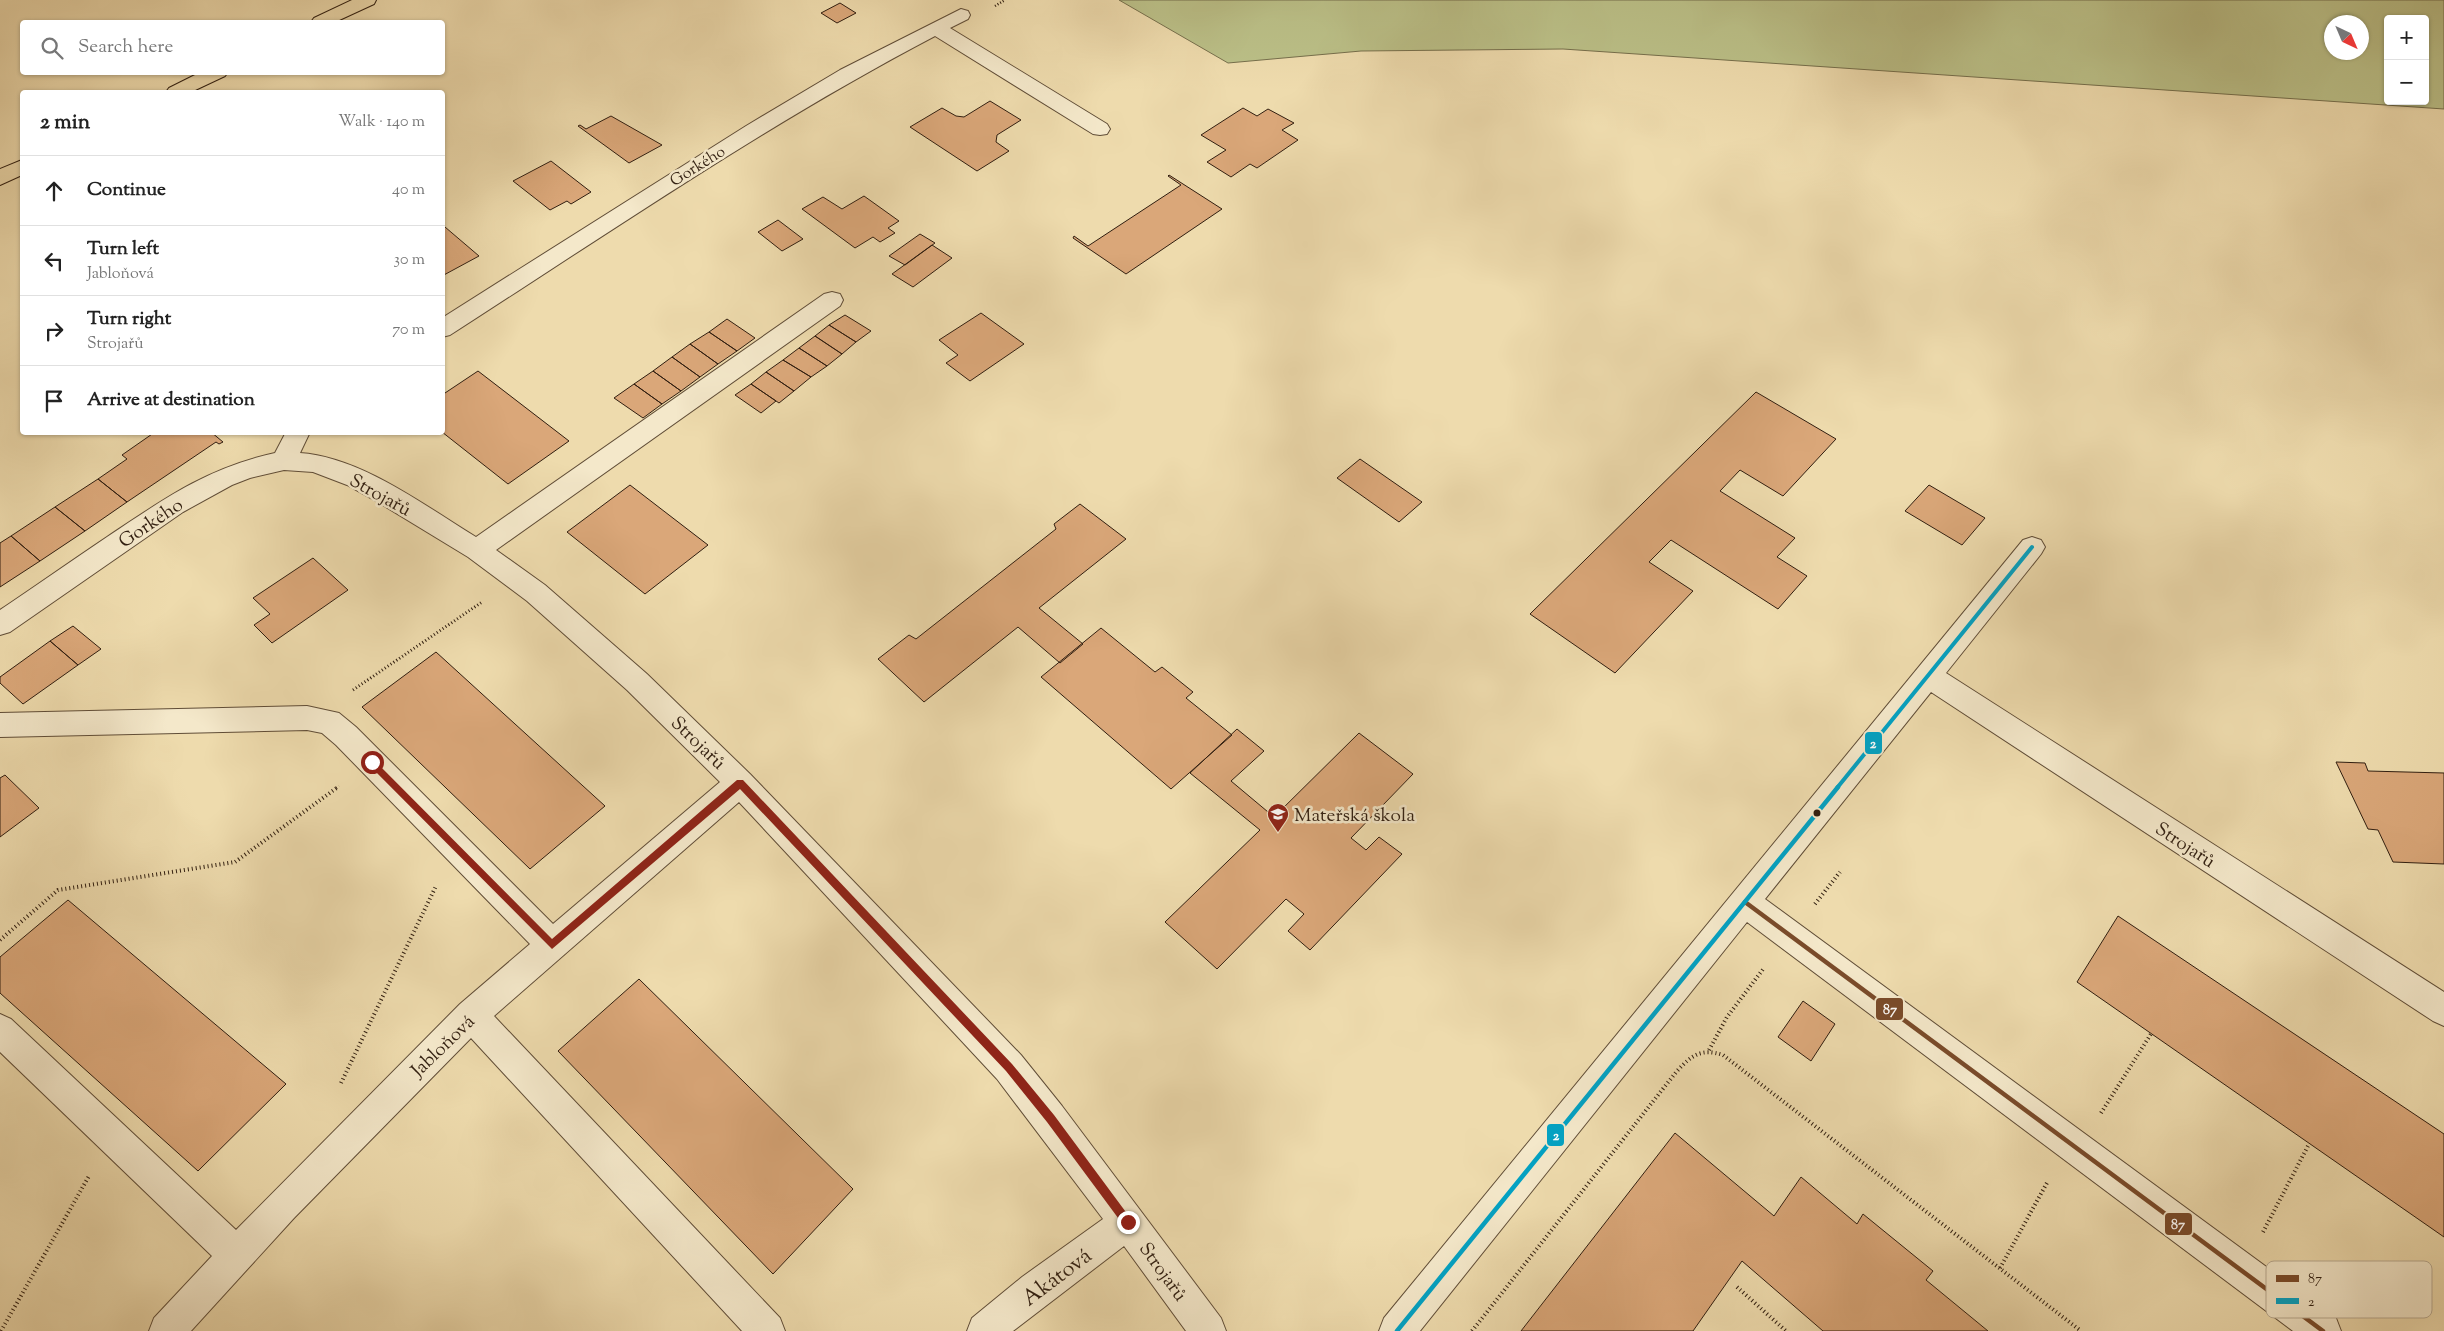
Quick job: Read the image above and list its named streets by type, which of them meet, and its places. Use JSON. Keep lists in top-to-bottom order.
{
  "streets": {
    "street": [
      "Gorkého",
      "Strojařů",
      "Jabloňová",
      "Akátová"
    ]
  },
  "crossings": [
    ["Gorkého", "Strojařů"],
    ["Strojařů", "Jabloňová"],
    ["Strojařů", "Akátová"]
  ],
  "places": {
    "school or university": ["Mateřská škola"]
  },
  "lines": ["transit line 2", "transit line 87"],
  "legend": ["87", "2"],
  "north": "bottom right",
  "page": {
    "map_buttons": ["+", "−"],
    "search": "Search here",
    "heading": ["2 min", "Walk · 140 m"],
    "list": [
      ["Continue", "40 m"],
      ["Turn left", "Jabloňová", "30 m"],
      ["Turn right", "Strojařů", "70 m"],
      "Arrive at destination"
    ]
  }
}
